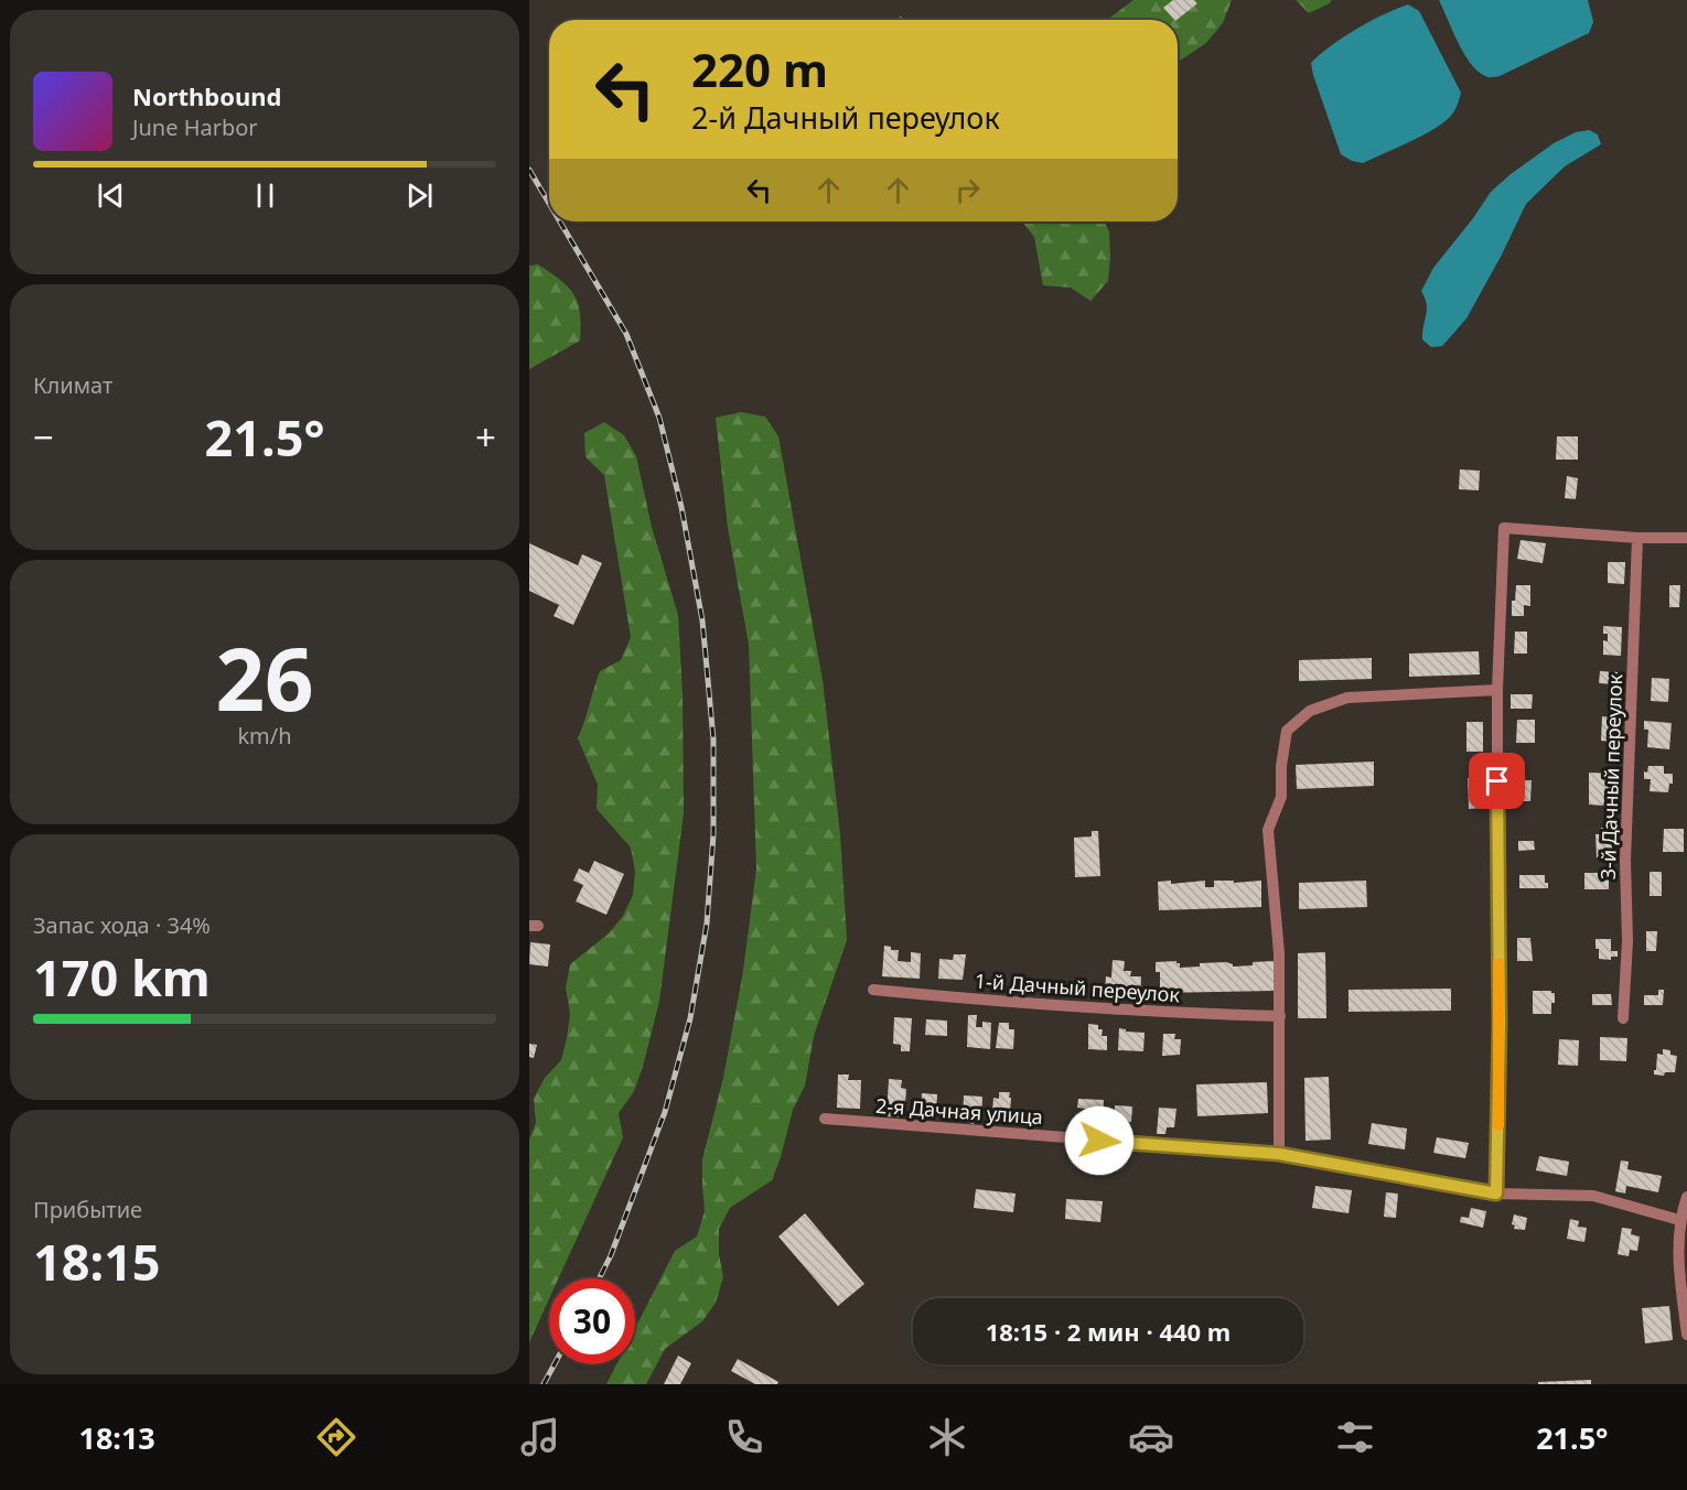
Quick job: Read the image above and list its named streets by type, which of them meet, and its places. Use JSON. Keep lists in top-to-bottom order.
{
  "streets": {
    "street": ["3-й Дачный переулок", "1-й Дачный переулок", "2-я Дачная улица"]
  },
  "page": {
    "turn": ["220 m", "2-й Дачный переулок"],
    "song": ["Northbound", "June Harbor"],
    "tile": [
      "Климат",
      ["26", "km/h"],
      ["Запас хода · 34%", "170 km"],
      ["Прибытие", "18:15"]
    ],
    "heat": ["−", "21.5°", "+"],
    "limit": "30",
    "trip": "18:15 · 2 мин · 440 m",
    "tabs": ["18:13", "21.5°"]
  }
}
